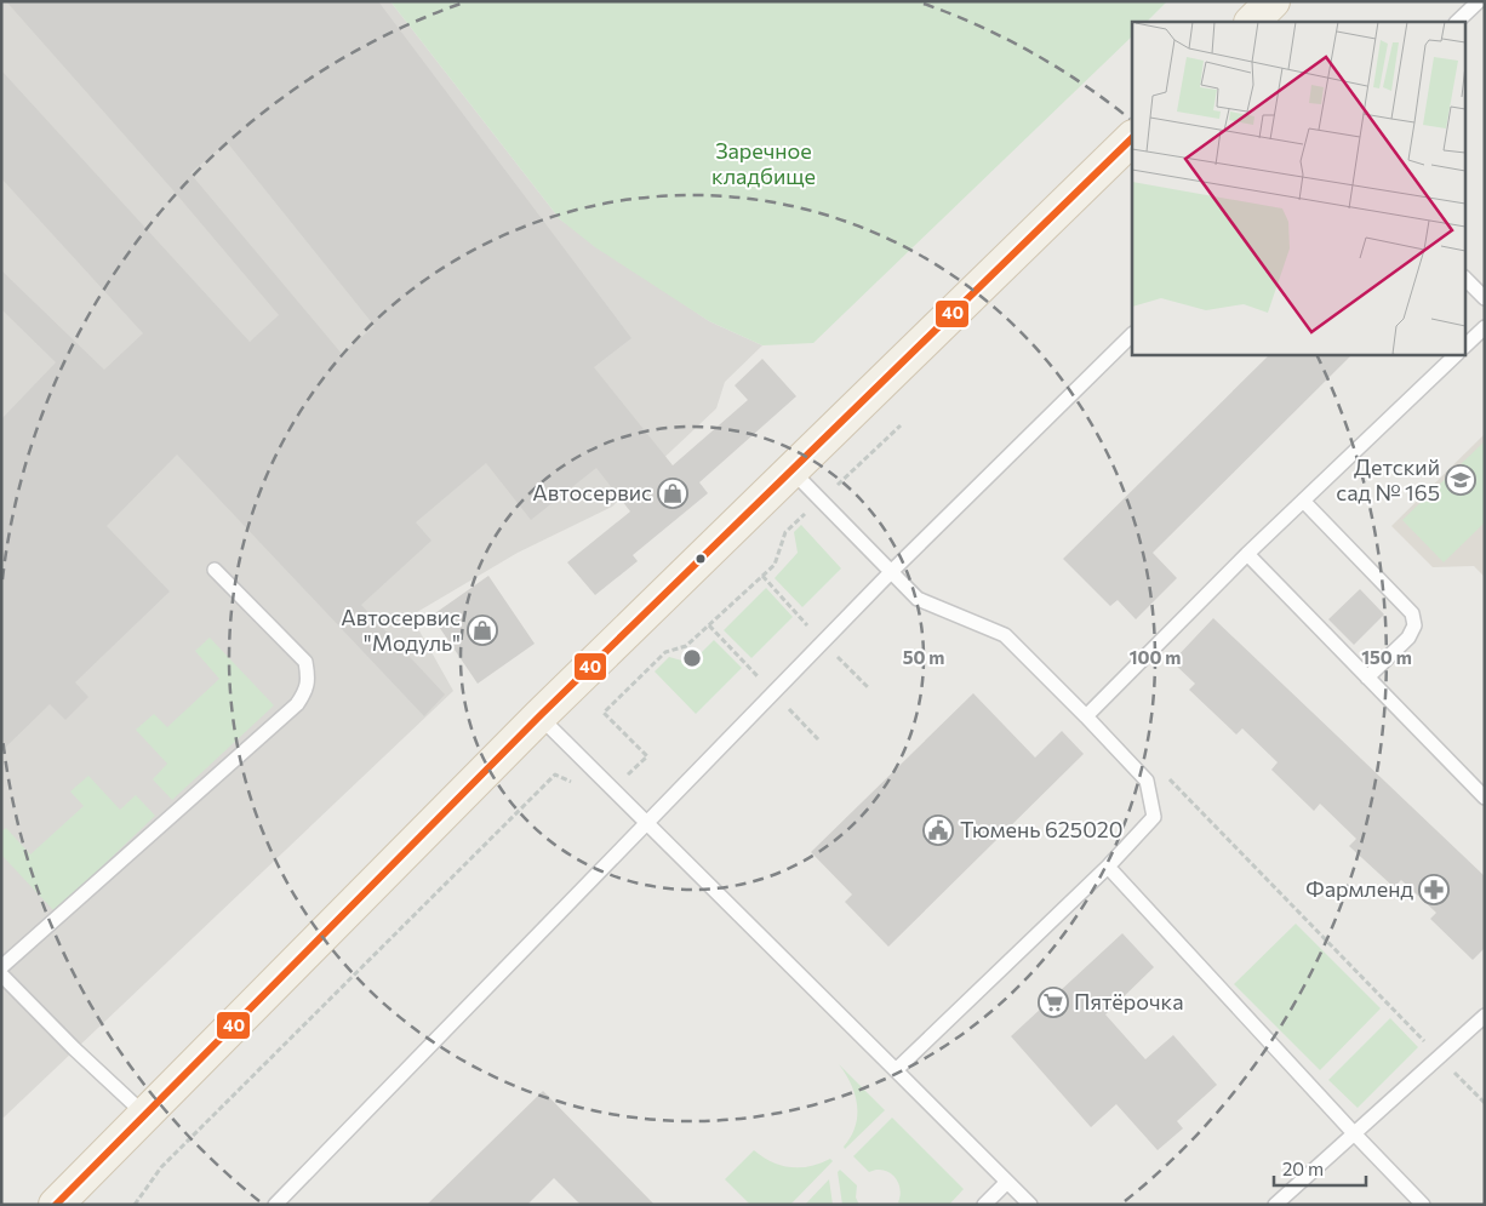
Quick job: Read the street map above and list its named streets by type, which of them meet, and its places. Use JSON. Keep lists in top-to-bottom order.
{
  "parks": ["Заречное кладбище"],
  "places": {
    "school or university": ["Детский сад № 165"],
    "shop": ["Автосервис", "Автосервис \"Модуль\""],
    "public building": ["Тюмень 625020"],
    "pharmacy": ["Фармленд"],
    "supermarket": ["Пятёрочка"]
  },
  "lines": ["transit line 40"],
  "scale_bar": "20 m",
  "rings": ["50 m", "100 m", "150 m"]
}
